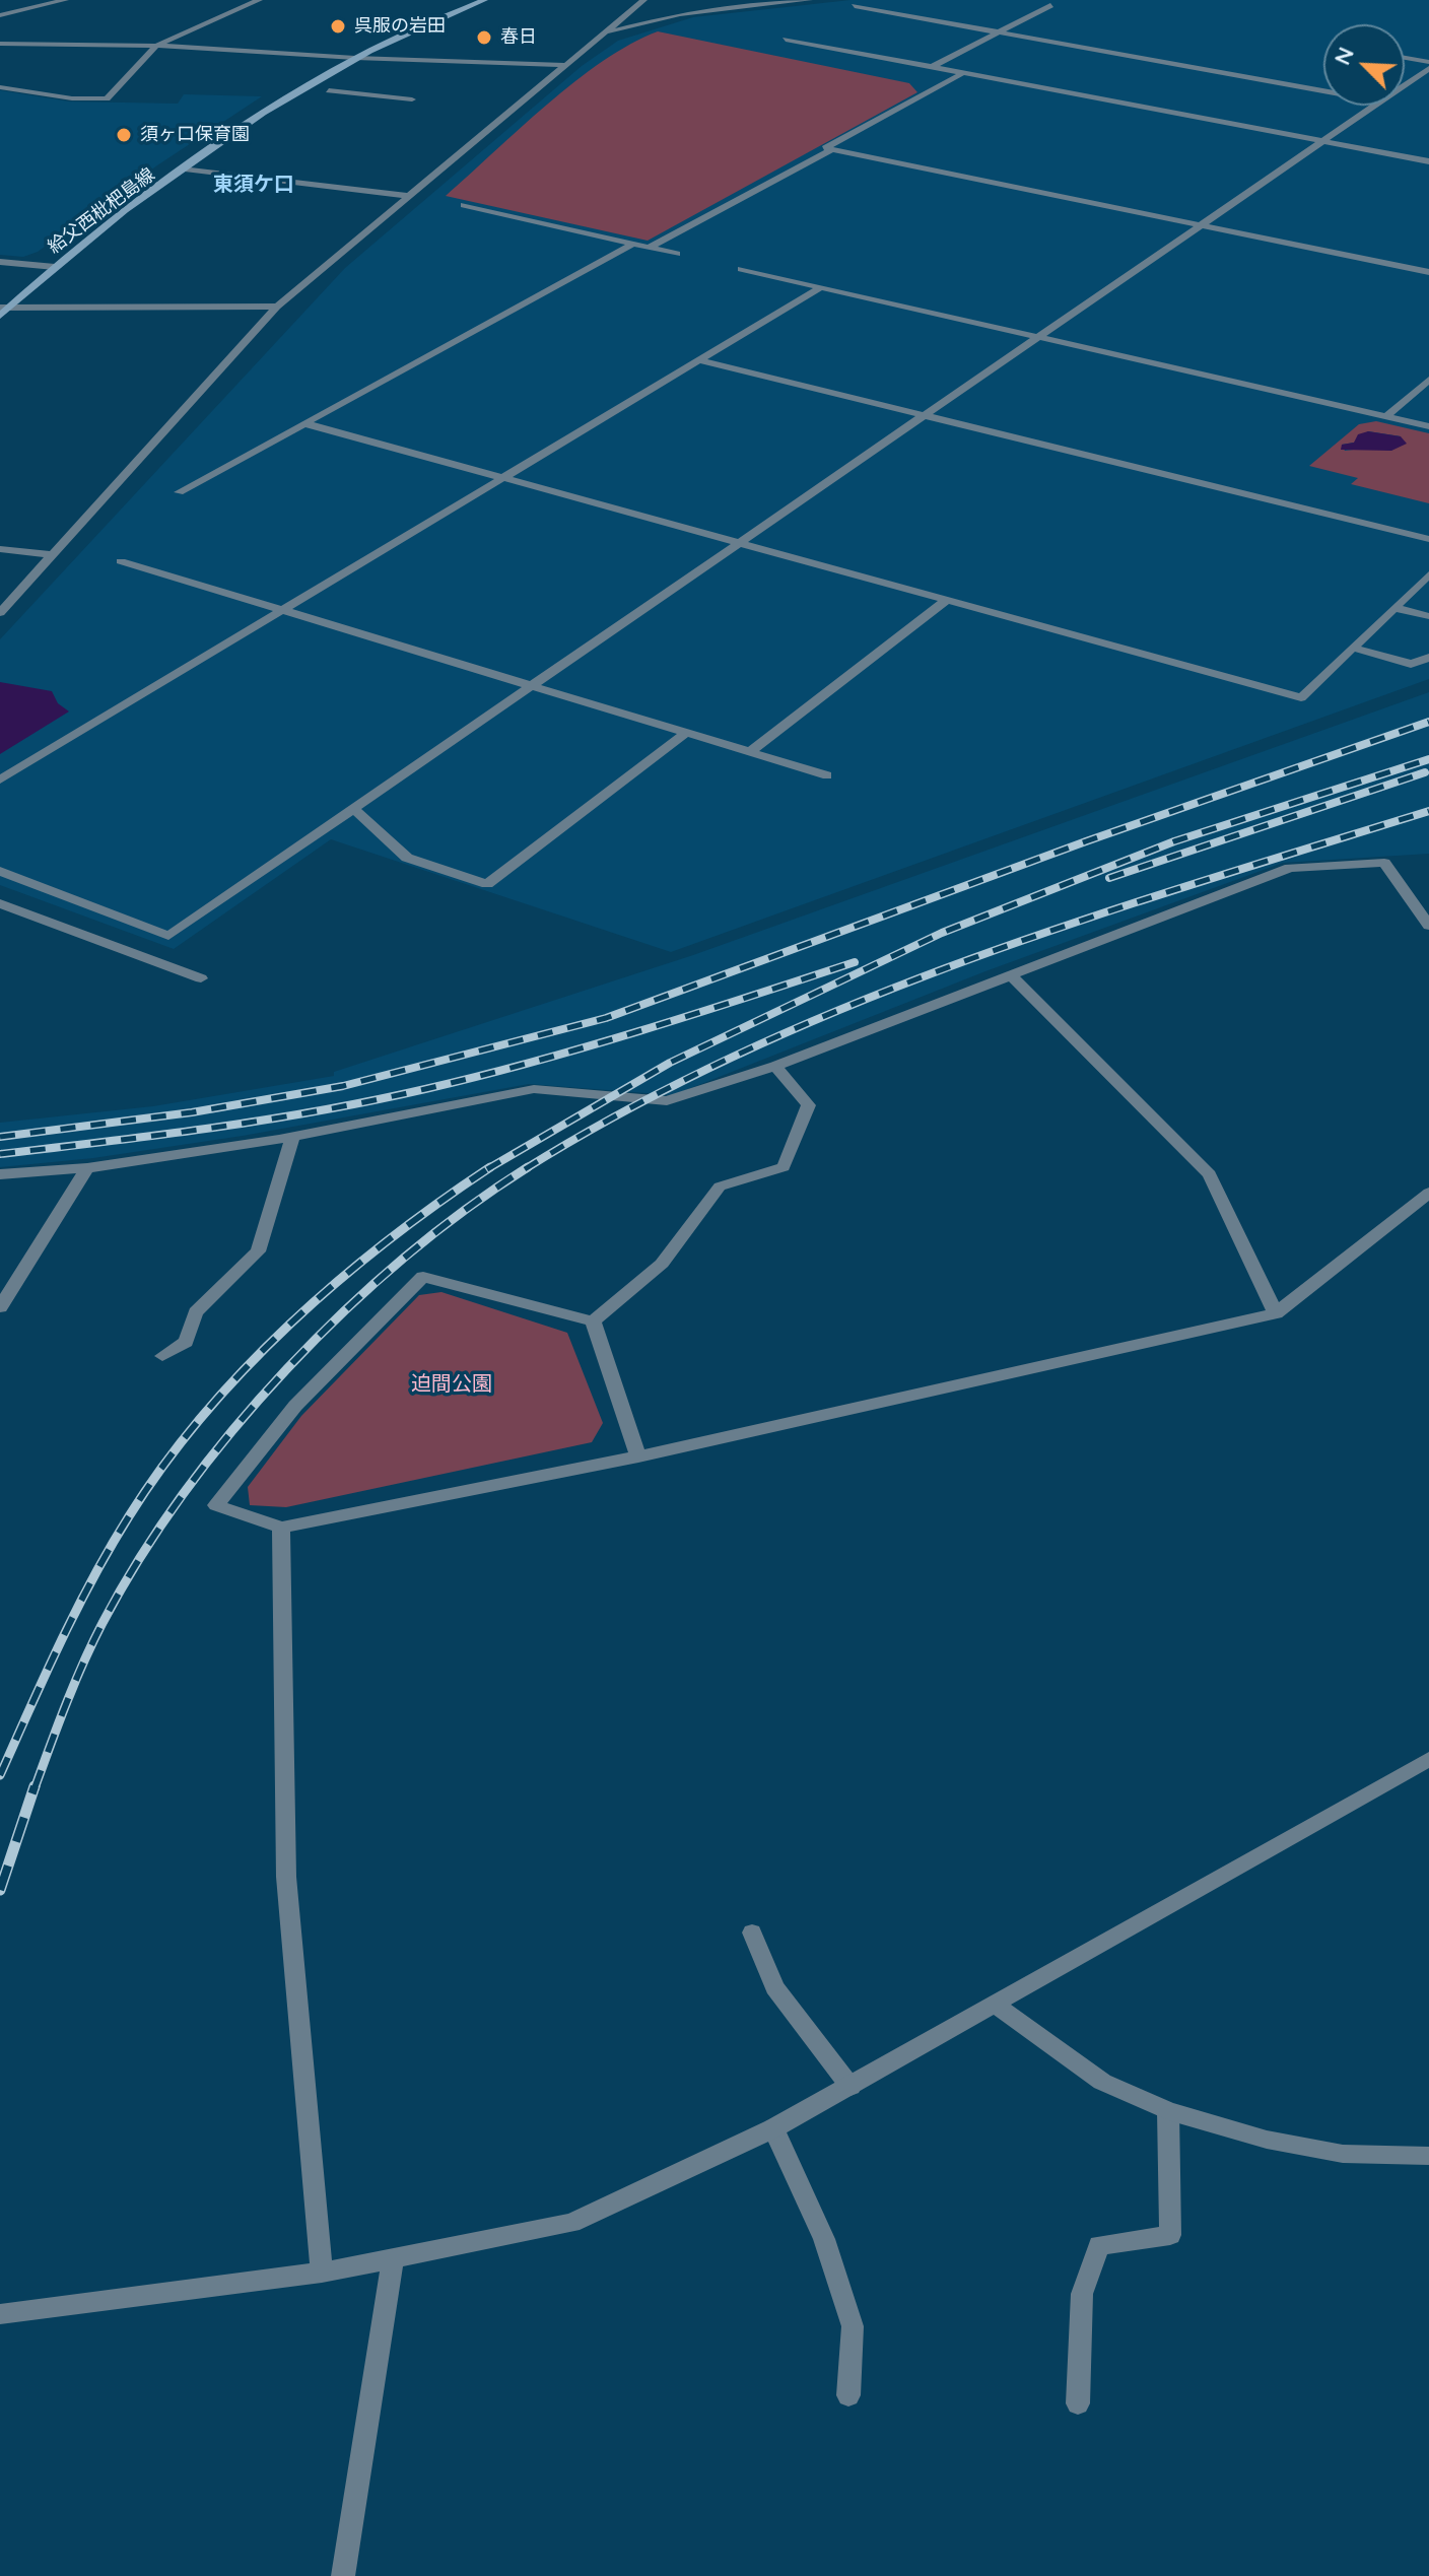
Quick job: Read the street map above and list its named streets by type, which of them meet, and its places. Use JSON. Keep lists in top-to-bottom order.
{
  "streets": {
    "main road": ["給父西枇杷島線"]
  },
  "districts": ["東須ケ口"],
  "parks": ["迫間公園"],
  "places": ["呉服の岩田", "春日", "須ヶ口保育園"],
  "north": "top left"
}
